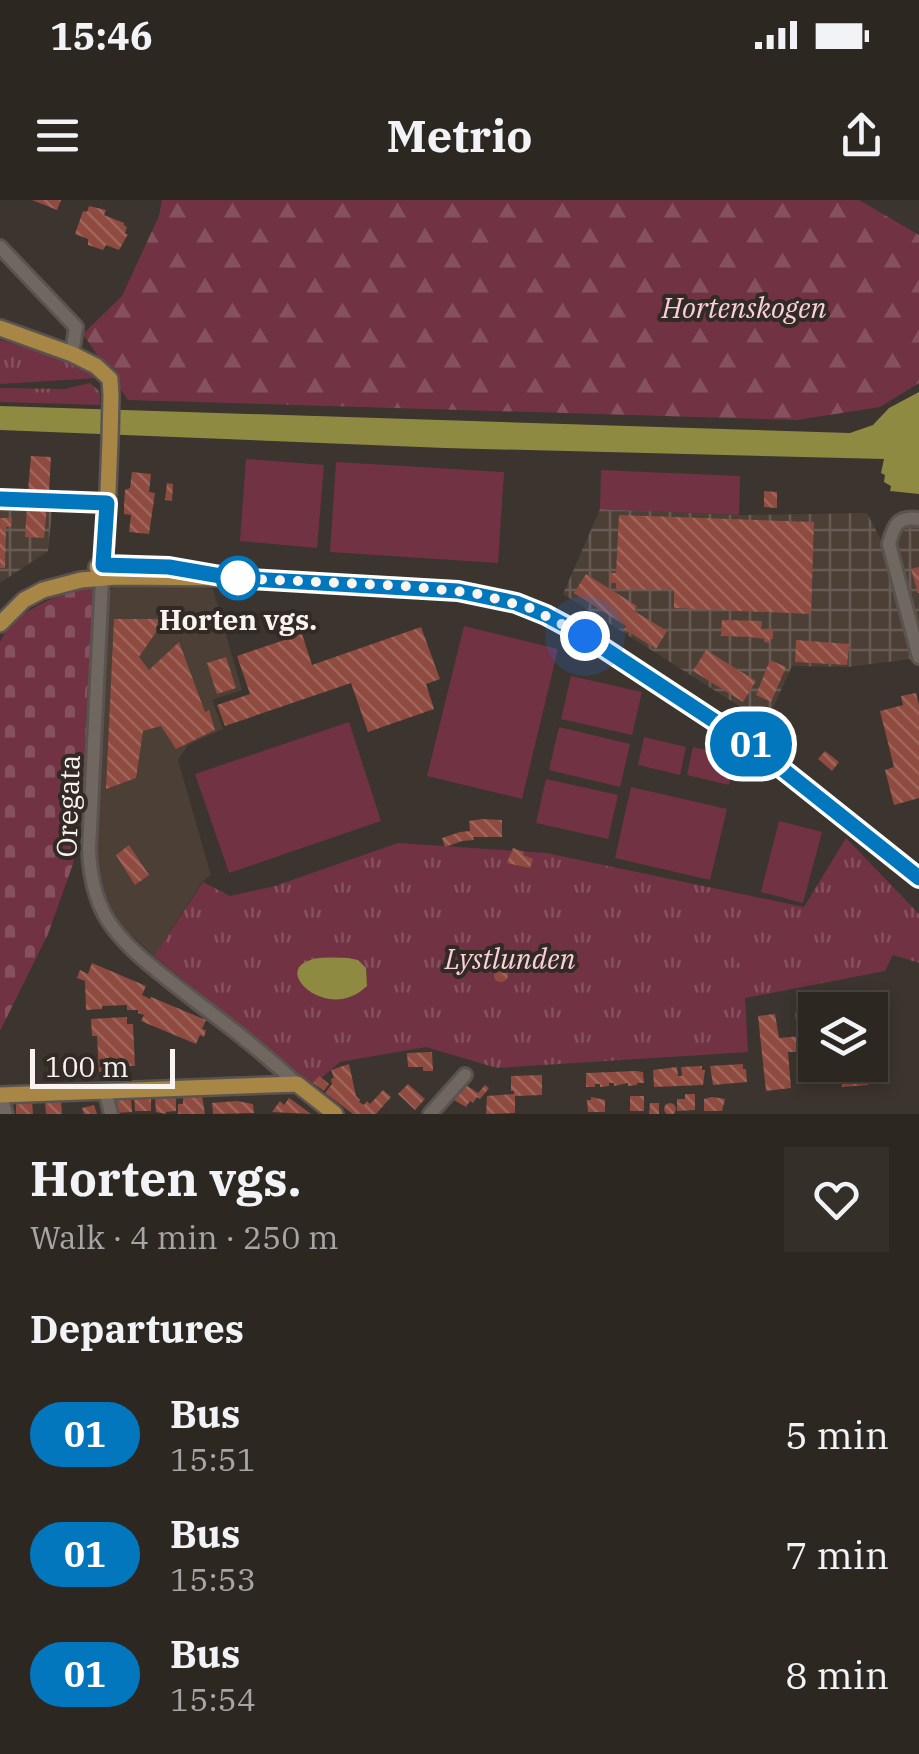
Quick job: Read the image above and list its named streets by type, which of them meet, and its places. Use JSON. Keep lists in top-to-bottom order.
{
  "streets": {
    "main road": ["Oregata"]
  },
  "parks": ["Hortenskogen", "Lystlunden"],
  "places": ["Horten vgs."],
  "lines": ["bus line 01"],
  "scale_bar": "100 m",
  "page": {
    "status": "15:46",
    "header": "Metrio",
    "on_map": "01",
    "scale": "100 m",
    "heading": [
      ["Horten vgs.", "Walk · 4 min · 250 m"],
      "Departures"
    ],
    "list": [
      {
        "mark": "01",
        "name": "Bus",
        "note": "15:51",
        "value": "5 min"
      },
      {
        "mark": "01",
        "name": "Bus",
        "note": "15:53",
        "value": "7 min"
      },
      {
        "mark": "01",
        "name": "Bus",
        "note": "15:54",
        "value": "8 min"
      }
    ]
  }
}
